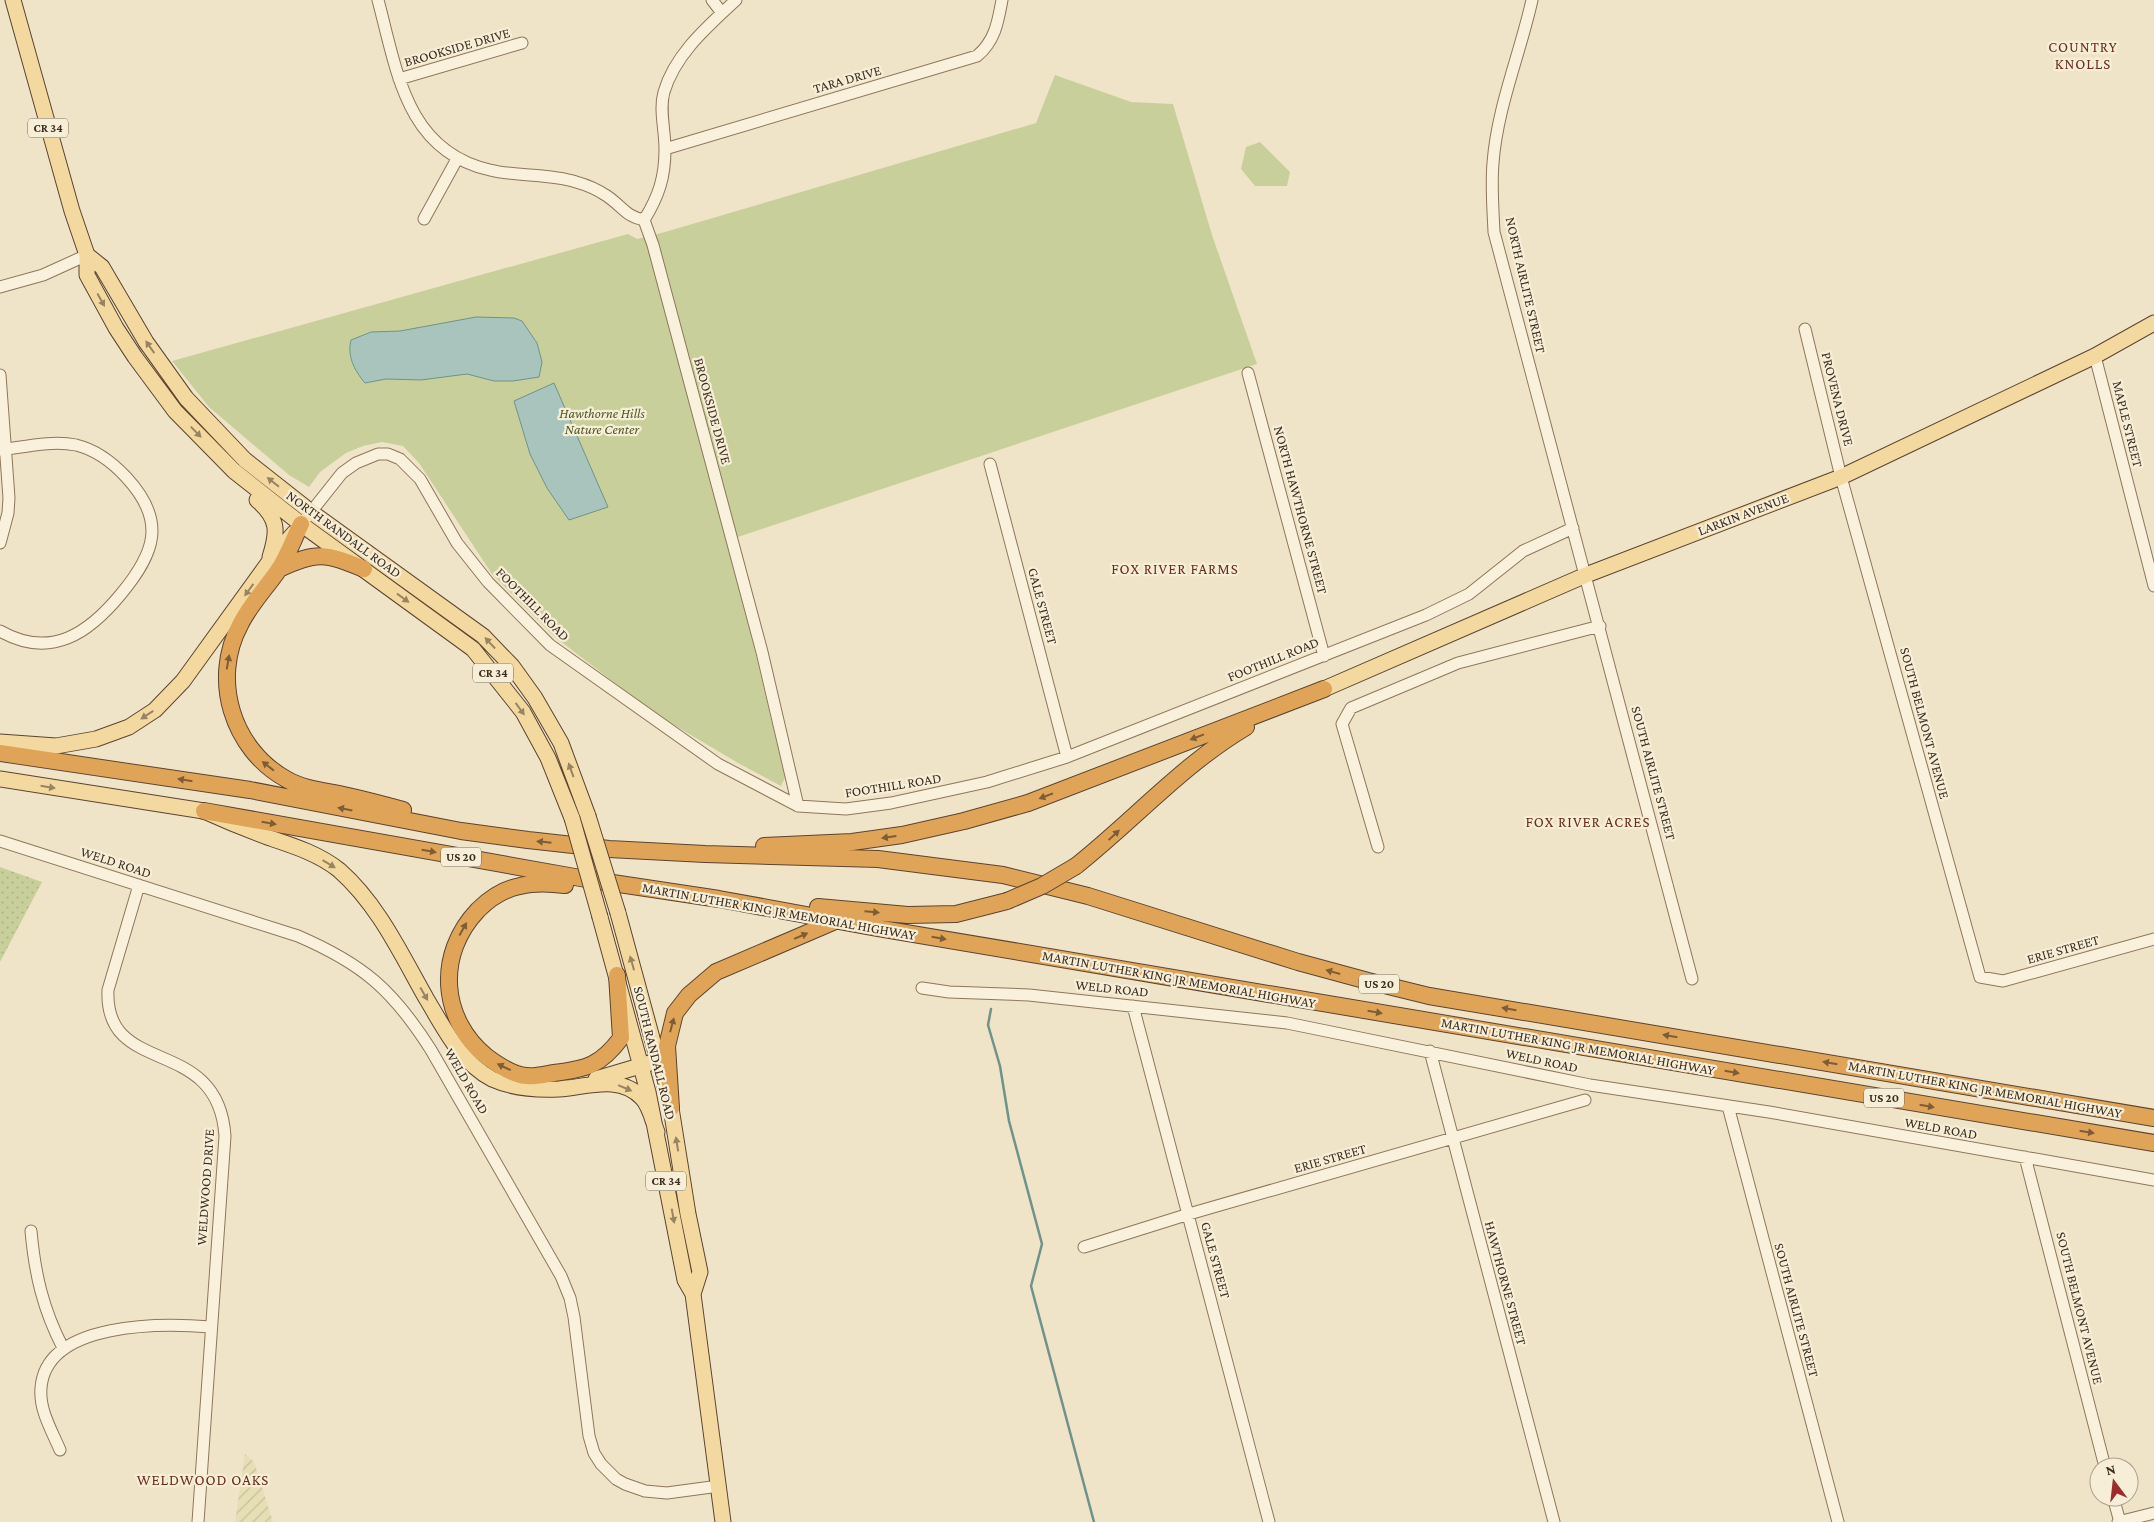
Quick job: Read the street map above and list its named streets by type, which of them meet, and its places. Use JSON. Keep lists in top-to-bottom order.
{
  "streets": {
    "highway": ["US 20", "MARTIN LUTHER KING JR MEMORIAL HIGHWAY"],
    "main road": [
      "CR 34",
      "LARKIN AVENUE",
      "NORTH RANDALL ROAD",
      "SOUTH RANDALL ROAD"
    ],
    "street": [
      "BROOKSIDE DRIVE",
      "TARA DRIVE",
      "NORTH AIRLITE STREET",
      "PROVENA DRIVE",
      "MAPLE STREET",
      "NORTH HAWTHORNE STREET",
      "FOOTHILL ROAD",
      "GALE STREET",
      "SOUTH BELMONT AVENUE",
      "SOUTH AIRLITE STREET",
      "WELD ROAD",
      "ERIE STREET",
      "WELDWOOD DRIVE",
      "HAWTHORNE STREET"
    ]
  },
  "crossings": [
    ["BROOKSIDE DRIVE", "FOOTHILL ROAD"],
    ["NORTH AIRLITE STREET", "LARKIN AVENUE"],
    ["NORTH AIRLITE STREET", "FOOTHILL ROAD"],
    ["NORTH AIRLITE STREET", "SOUTH AIRLITE STREET"],
    ["PROVENA DRIVE", "LARKIN AVENUE"],
    ["PROVENA DRIVE", "SOUTH BELMONT AVENUE"],
    ["MAPLE STREET", "LARKIN AVENUE"],
    ["NORTH HAWTHORNE STREET", "FOOTHILL ROAD"],
    ["LARKIN AVENUE", "SOUTH BELMONT AVENUE"],
    ["LARKIN AVENUE", "SOUTH AIRLITE STREET"],
    ["NORTH RANDALL ROAD", "FOOTHILL ROAD"],
    ["NORTH RANDALL ROAD", "SOUTH RANDALL ROAD"],
    ["FOOTHILL ROAD", "GALE STREET"],
    ["GALE STREET", "WELD ROAD"],
    ["GALE STREET", "ERIE STREET"],
    ["SOUTH BELMONT AVENUE", "WELD ROAD"],
    ["SOUTH BELMONT AVENUE", "ERIE STREET"],
    ["SOUTH AIRLITE STREET", "WELD ROAD"],
    ["US 20", "MARTIN LUTHER KING JR MEMORIAL HIGHWAY"],
    ["WELD ROAD", "SOUTH RANDALL ROAD"],
    ["WELD ROAD", "WELDWOOD DRIVE"],
    ["WELD ROAD", "HAWTHORNE STREET"],
    ["ERIE STREET", "HAWTHORNE STREET"]
  ],
  "districts": [
    "COUNTRY KNOLLS",
    "FOX RIVER FARMS",
    "FOX RIVER ACRES",
    "WELDWOOD OAKS"
  ],
  "parks": ["Hawthorne Hills Nature Center"],
  "north": "top"
}
